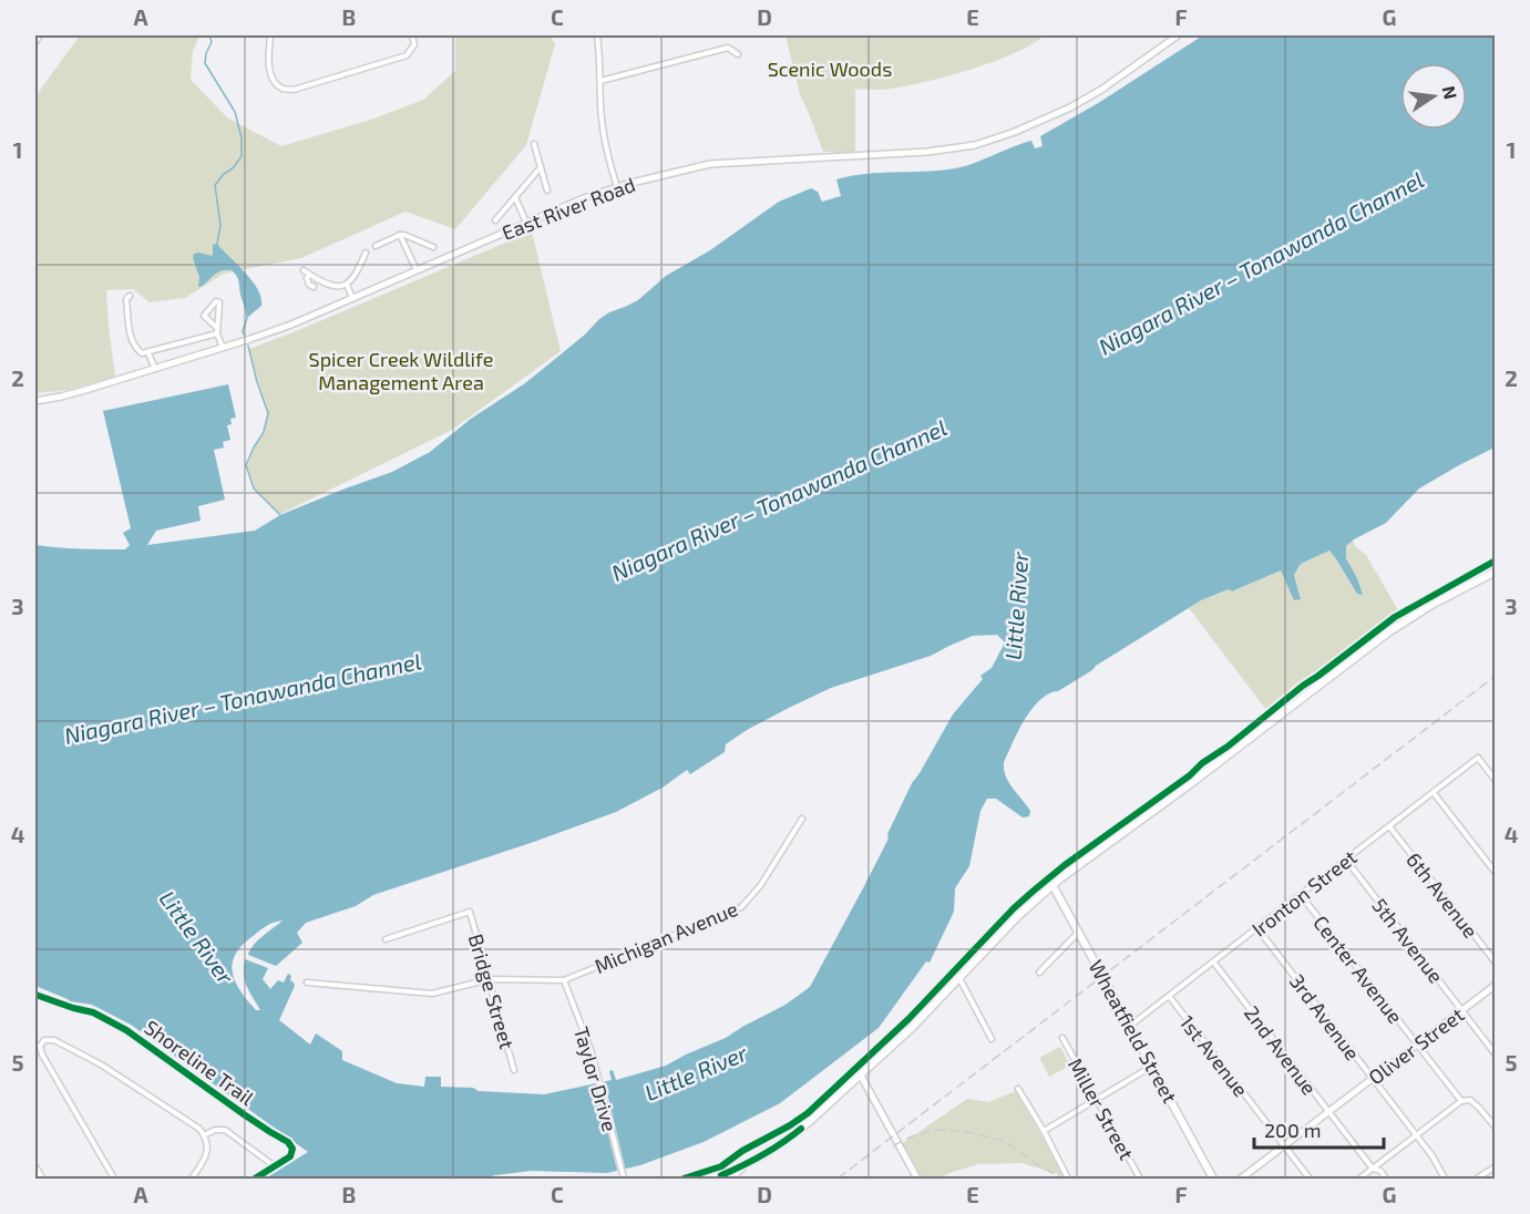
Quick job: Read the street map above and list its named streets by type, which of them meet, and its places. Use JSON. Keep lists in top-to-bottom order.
{
  "streets": {
    "main road": ["East River Road", "Wheatfield Street", "Oliver Street"],
    "street": [
      "Ironton Street",
      "6th Avenue",
      "Michigan Avenue",
      "5th Avenue",
      "Center Avenue",
      "Bridge Street",
      "3rd Avenue",
      "2nd Avenue",
      "1st Avenue",
      "Taylor Drive",
      "Miller Street"
    ],
    "cycle path": ["Shoreline Trail"]
  },
  "crossings": [
    ["Ironton Street", "6th Avenue"],
    ["Ironton Street", "5th Avenue"],
    ["Ironton Street", "Center Avenue"],
    ["Ironton Street", "3rd Avenue"],
    ["Ironton Street", "Wheatfield Street"],
    ["Ironton Street", "2nd Avenue"],
    ["Ironton Street", "1st Avenue"],
    ["Michigan Avenue", "Taylor Drive"],
    ["5th Avenue", "Oliver Street"],
    ["Center Avenue", "Oliver Street"],
    ["3rd Avenue", "Oliver Street"],
    ["Oliver Street", "2nd Avenue"],
    ["Oliver Street", "1st Avenue"]
  ],
  "water": ["Niagara River – Tonawanda Channel", "Little River"],
  "parks": ["Scenic Woods", "Spicer Creek Wildlife Management Area"],
  "scale_bar": "200 m",
  "north": "right",
  "grid": {
    "columns": [
      "A",
      "B",
      "C",
      "D",
      "E",
      "F",
      "G"
    ],
    "rows": [
      "1",
      "2",
      "3",
      "4",
      "5"
    ]
  }
}
